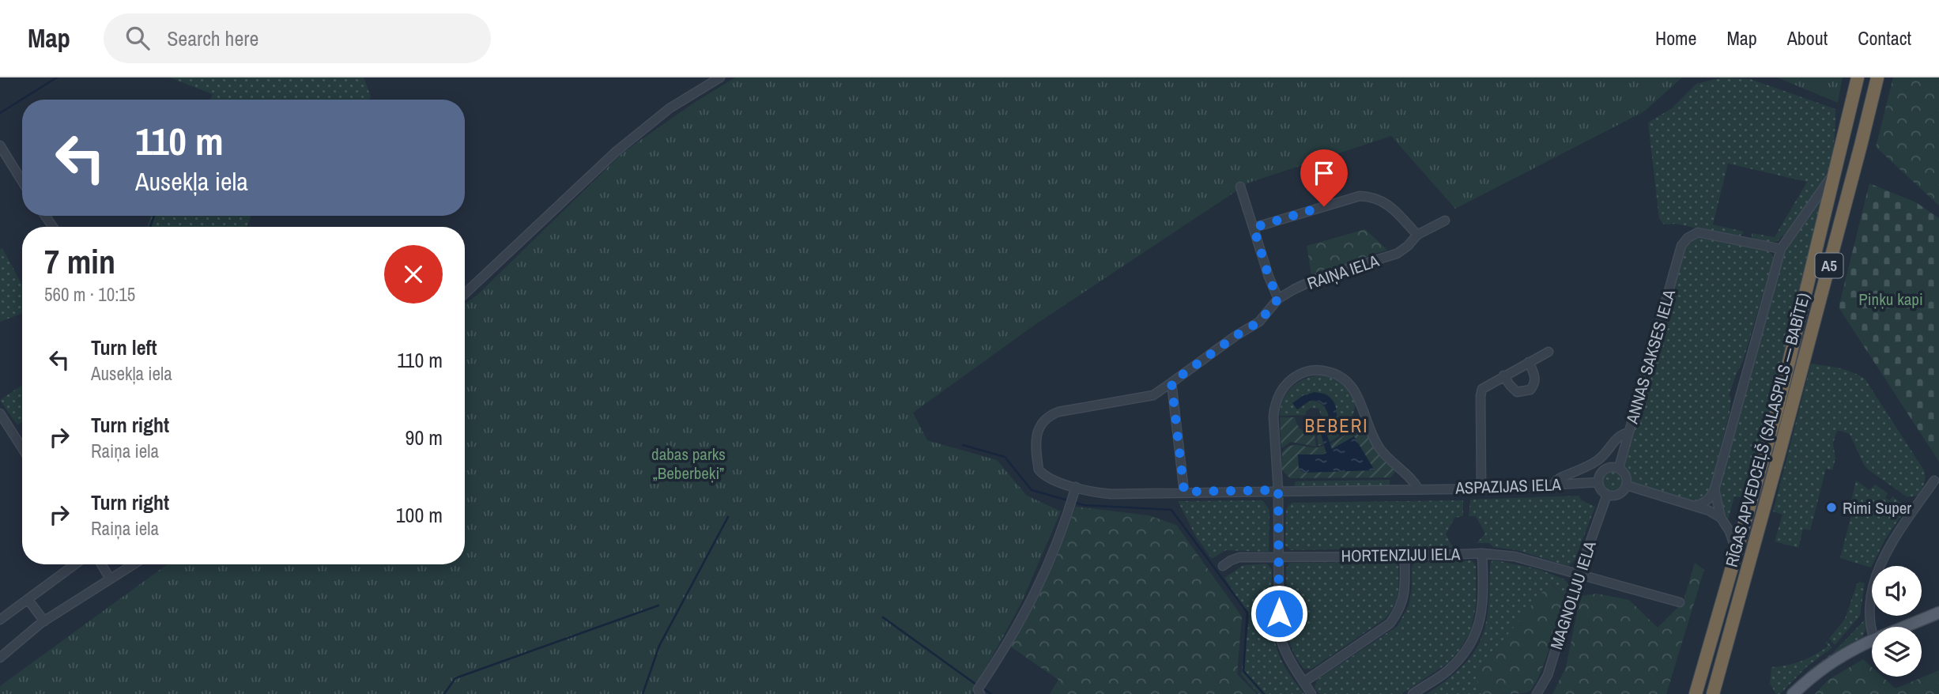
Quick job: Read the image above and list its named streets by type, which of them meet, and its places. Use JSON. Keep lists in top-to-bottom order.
{
  "streets": {
    "highway": ["A5", "RĪGAS APVEDCEĻŠ (SALASPILS — BABĪTE)"],
    "street": [
      "RAIŅA IELA",
      "ANNAS SAKSES IELA",
      "ASPAZIJAS IELA",
      "HORTENZIJU IELA",
      "MAGNOLIJU IELA"
    ]
  },
  "crossings": [
    ["RAIŅA IELA", "ASPAZIJAS IELA"],
    ["ANNAS SAKSES IELA", "ASPAZIJAS IELA"],
    ["ANNAS SAKSES IELA", "MAGNOLIJU IELA"],
    ["ASPAZIJAS IELA", "MAGNOLIJU IELA"],
    ["HORTENZIJU IELA", "MAGNOLIJU IELA"]
  ],
  "districts": ["BEBERI"],
  "parks": ["Piņķu kapi", "dabas parks „Beberbeķi”"],
  "places": ["Rimi Super"],
  "page": {
    "header": "Map",
    "search": "Search here",
    "nav": [
      "Home",
      "Map",
      "About",
      "Contact"
    ],
    "turn": ["110 m", "Ausekļa iela"],
    "heading": ["7 min", "560 m · 10:15"],
    "list": [
      {
        "name": "Turn left",
        "note": "Ausekļa iela",
        "value": "110 m"
      },
      {
        "name": "Turn right",
        "note": "Raiņa iela",
        "value": "90 m"
      },
      {
        "name": "Turn right",
        "note": "Raiņa iela",
        "value": "100 m"
      }
    ]
  }
}
